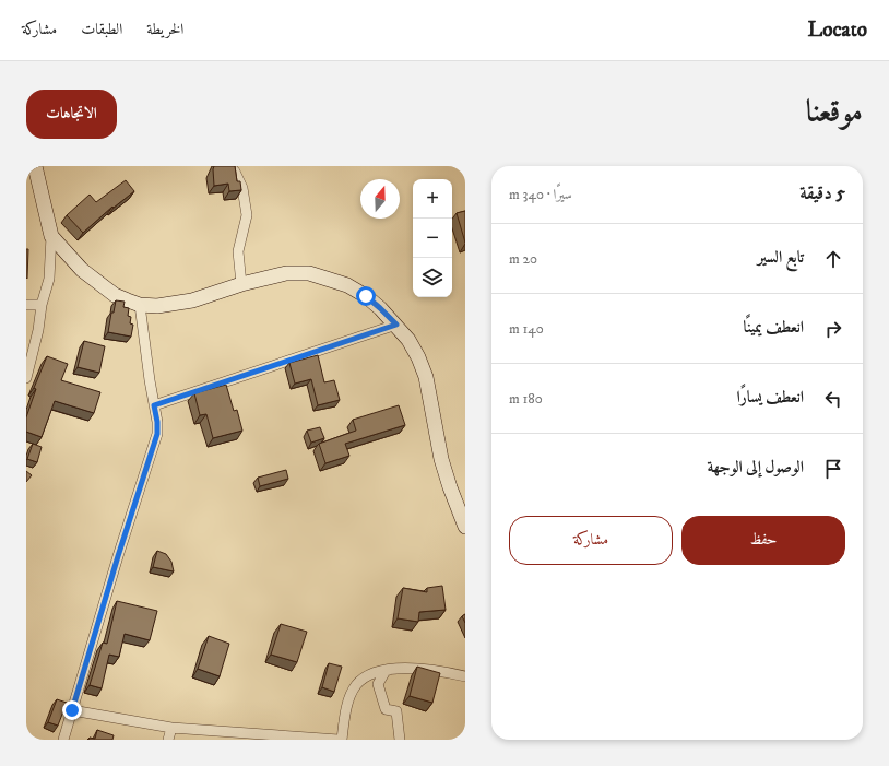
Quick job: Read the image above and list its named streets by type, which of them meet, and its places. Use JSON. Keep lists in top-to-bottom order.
{
  "north": "top",
  "page": {
    "header": "Locato",
    "nav": ["الخريطة", "الطبقات", "مشاركة"],
    "title": "موقعنا",
    "buttons": [
      "الاتجاهات",
      ["حفظ", "مشاركة"]
    ],
    "heading": ["5 دقيقة", "سيرًا · 340 m"],
    "map_buttons": ["+", "−"],
    "list": [
      ["تابع السير", "20 m"],
      ["انعطف يمينًا", "140 m"],
      ["انعطف يسارًا", "180 m"],
      "الوصول إلى الوجهة"
    ]
  }
}
